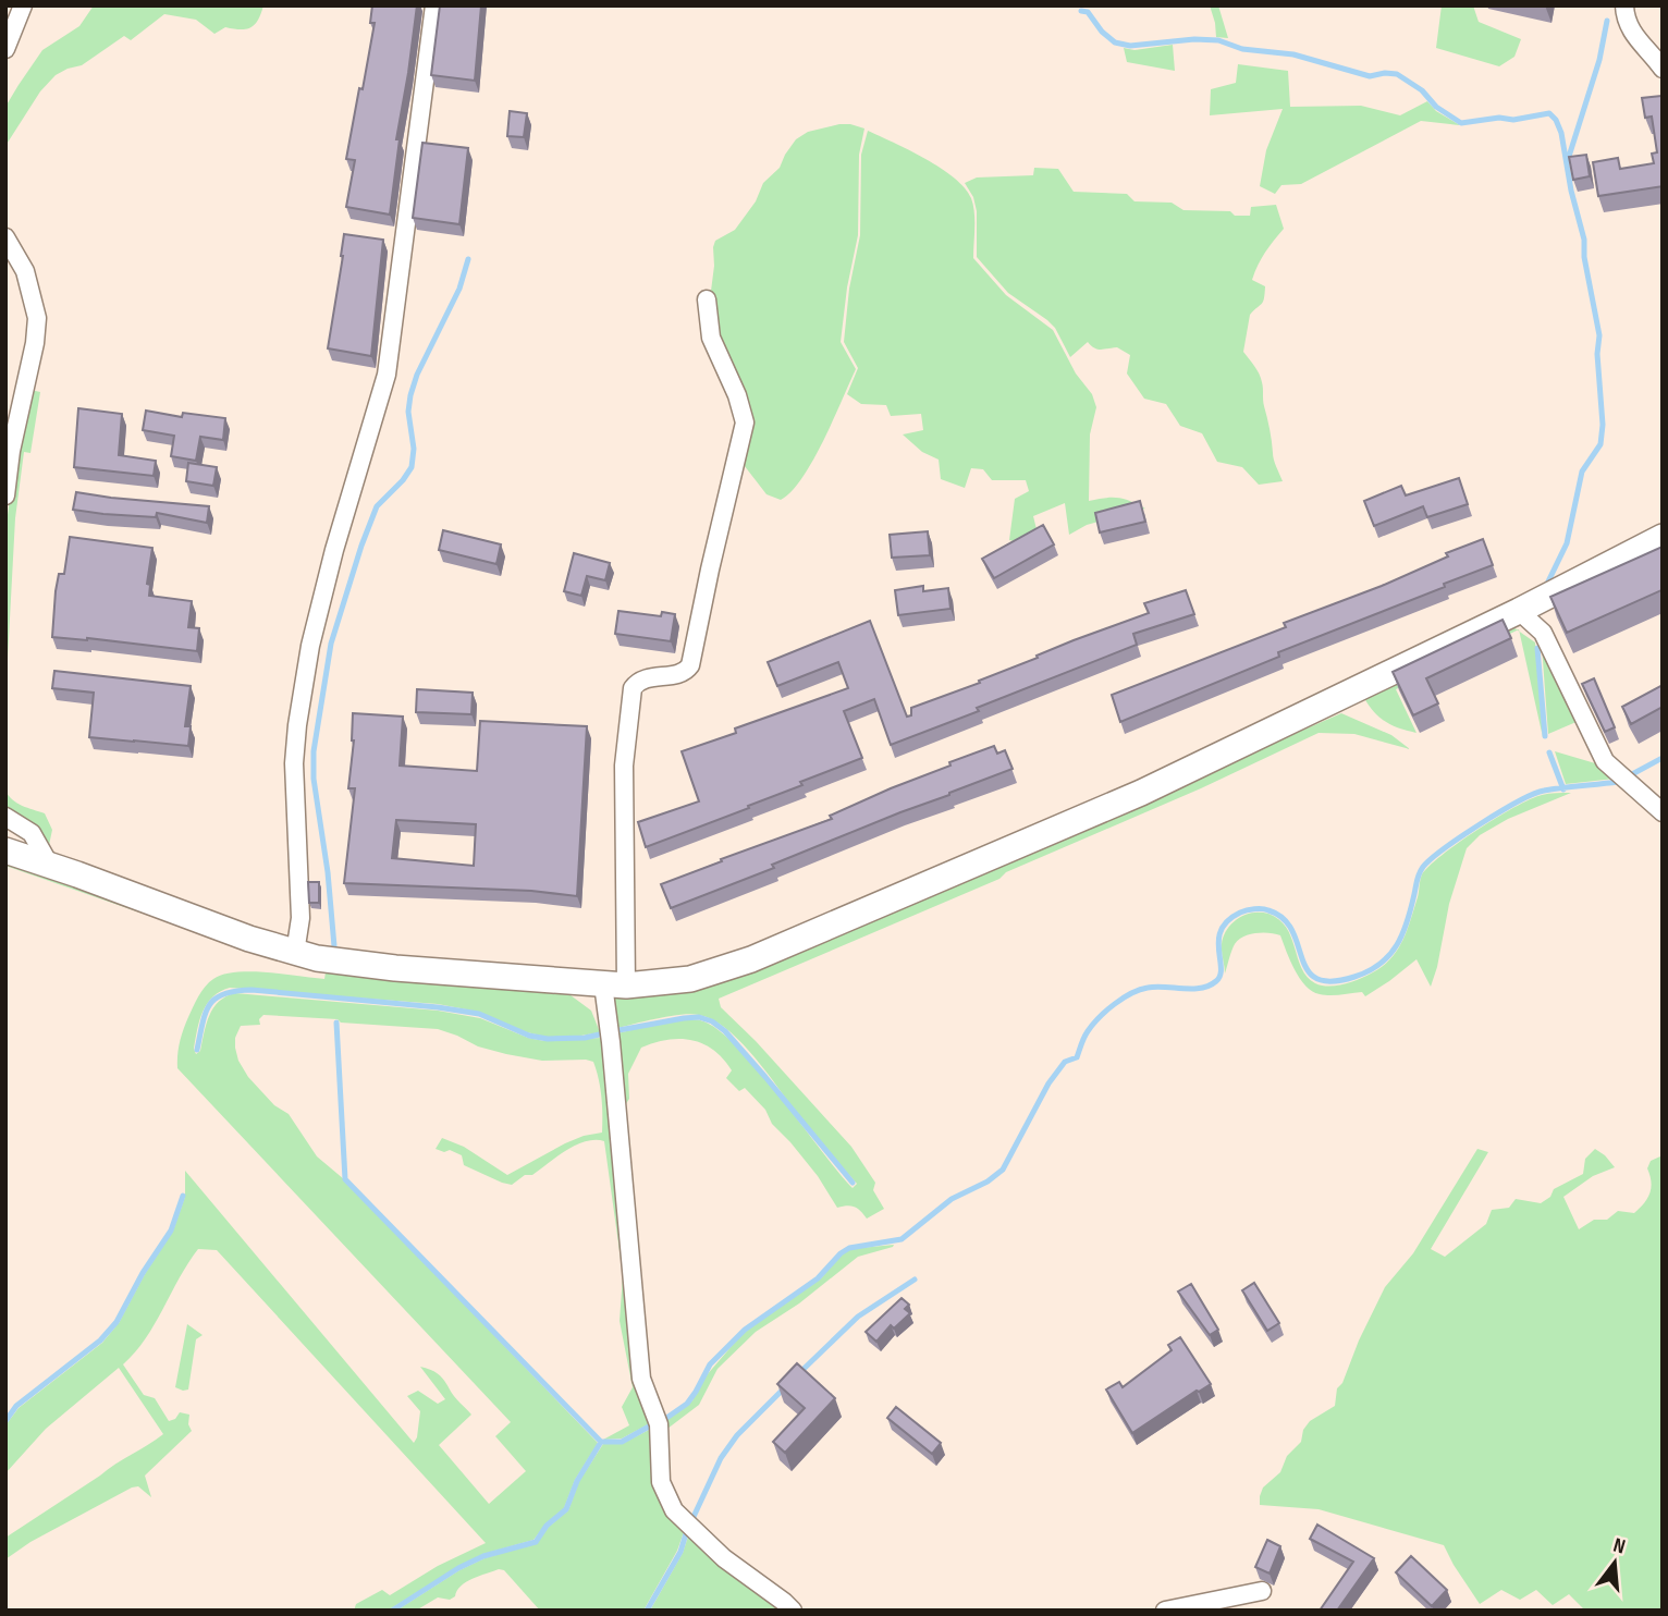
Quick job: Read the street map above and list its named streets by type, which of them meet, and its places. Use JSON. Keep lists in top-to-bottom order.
{
  "north": "top"
}
